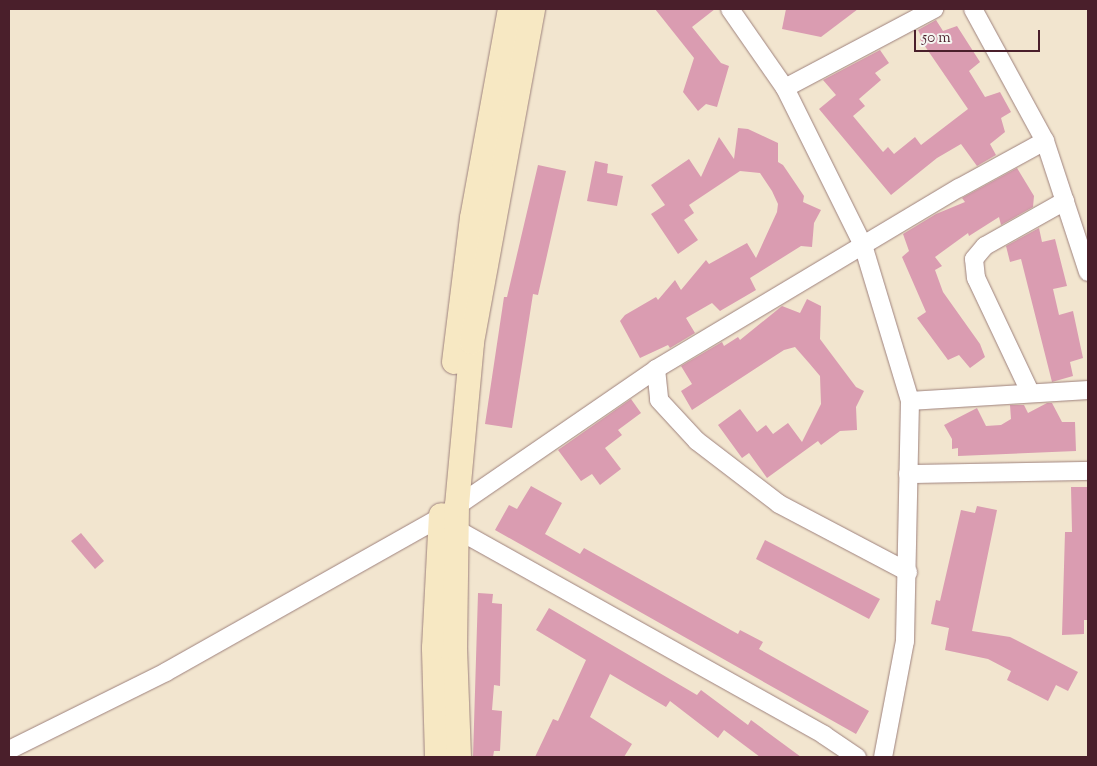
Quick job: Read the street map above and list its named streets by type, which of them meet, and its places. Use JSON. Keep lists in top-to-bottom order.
{
  "scale_bar": "50 m"
}
